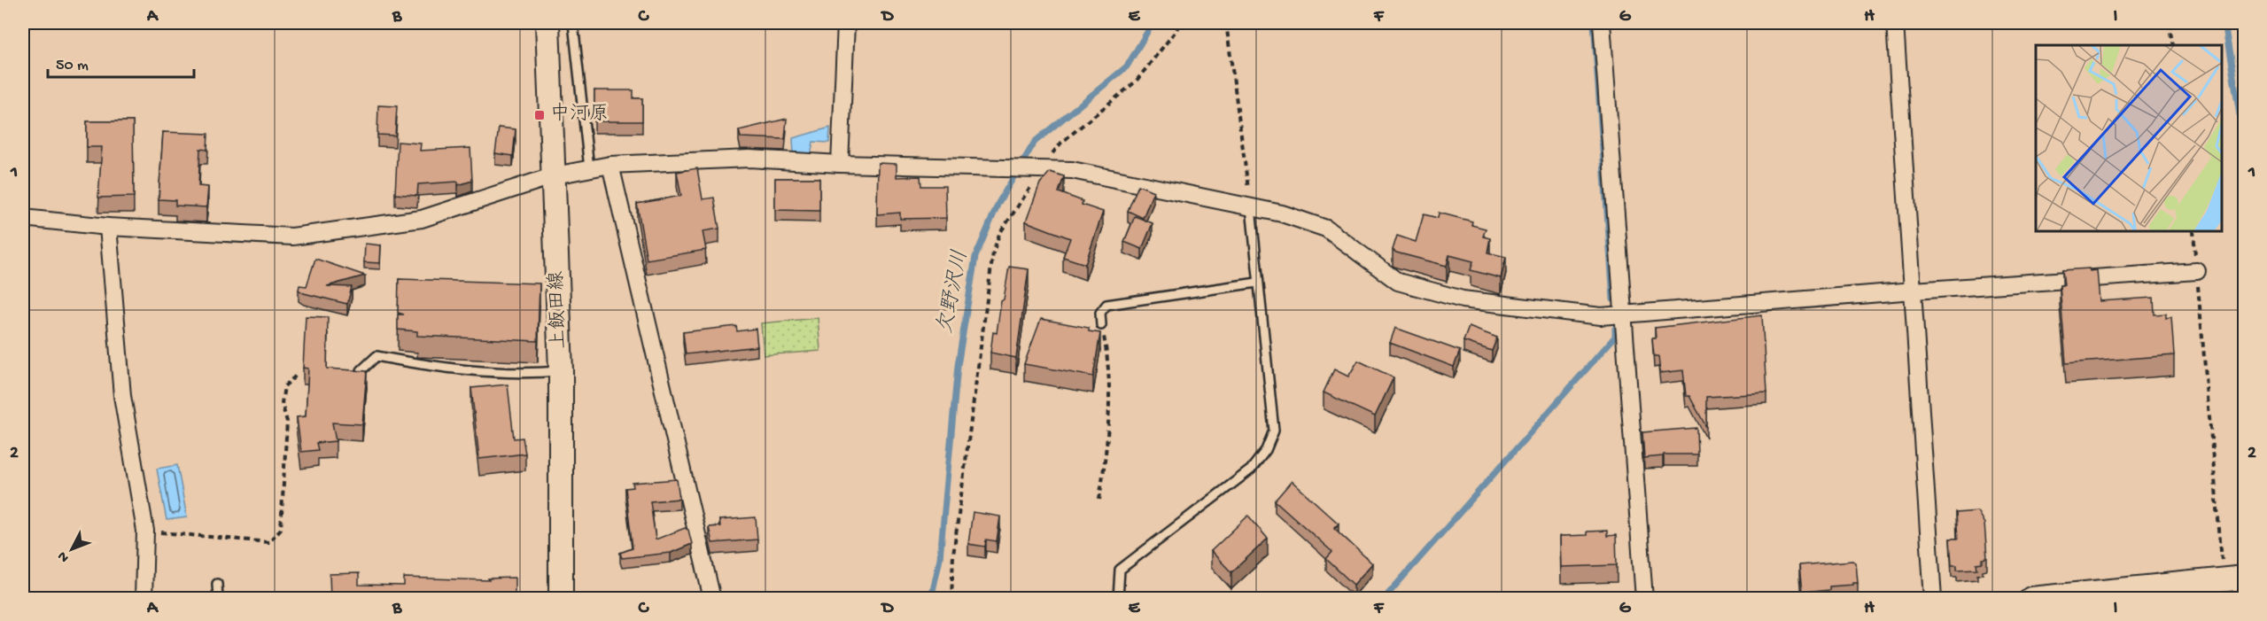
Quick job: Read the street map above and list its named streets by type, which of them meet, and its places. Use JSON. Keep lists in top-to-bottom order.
{
  "streets": {
    "main road": ["上飯田線"]
  },
  "water": ["欠野沢川"],
  "places": {
    "transit": ["中河原"]
  },
  "scale_bar": "50 m",
  "north": "bottom left",
  "grid": {
    "columns": [
      "A",
      "B",
      "C",
      "D",
      "E",
      "F",
      "G",
      "H",
      "I"
    ],
    "rows": ["1", "2"]
  }
}
